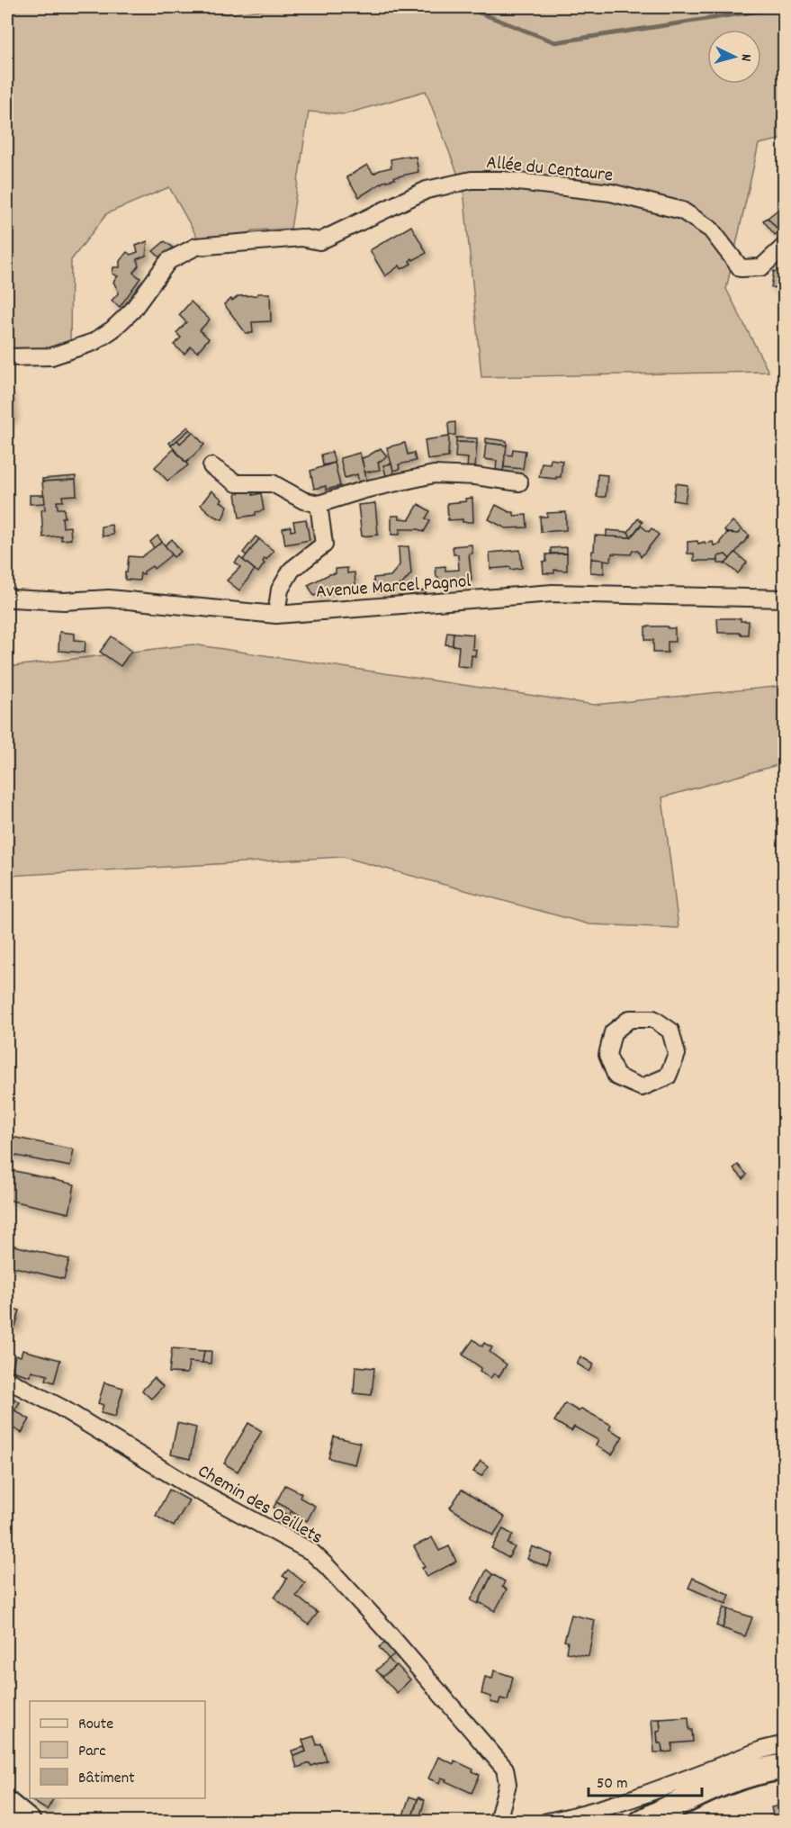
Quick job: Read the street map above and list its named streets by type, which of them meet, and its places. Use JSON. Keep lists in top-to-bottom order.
{
  "streets": {
    "street": ["Allée du Centaure", "Avenue Marcel Pagnol", "Chemin des Oeillets"]
  },
  "legend": ["Route", "Parc", "Bâtiment"],
  "scale_bar": "50 m",
  "north": "right"
}
